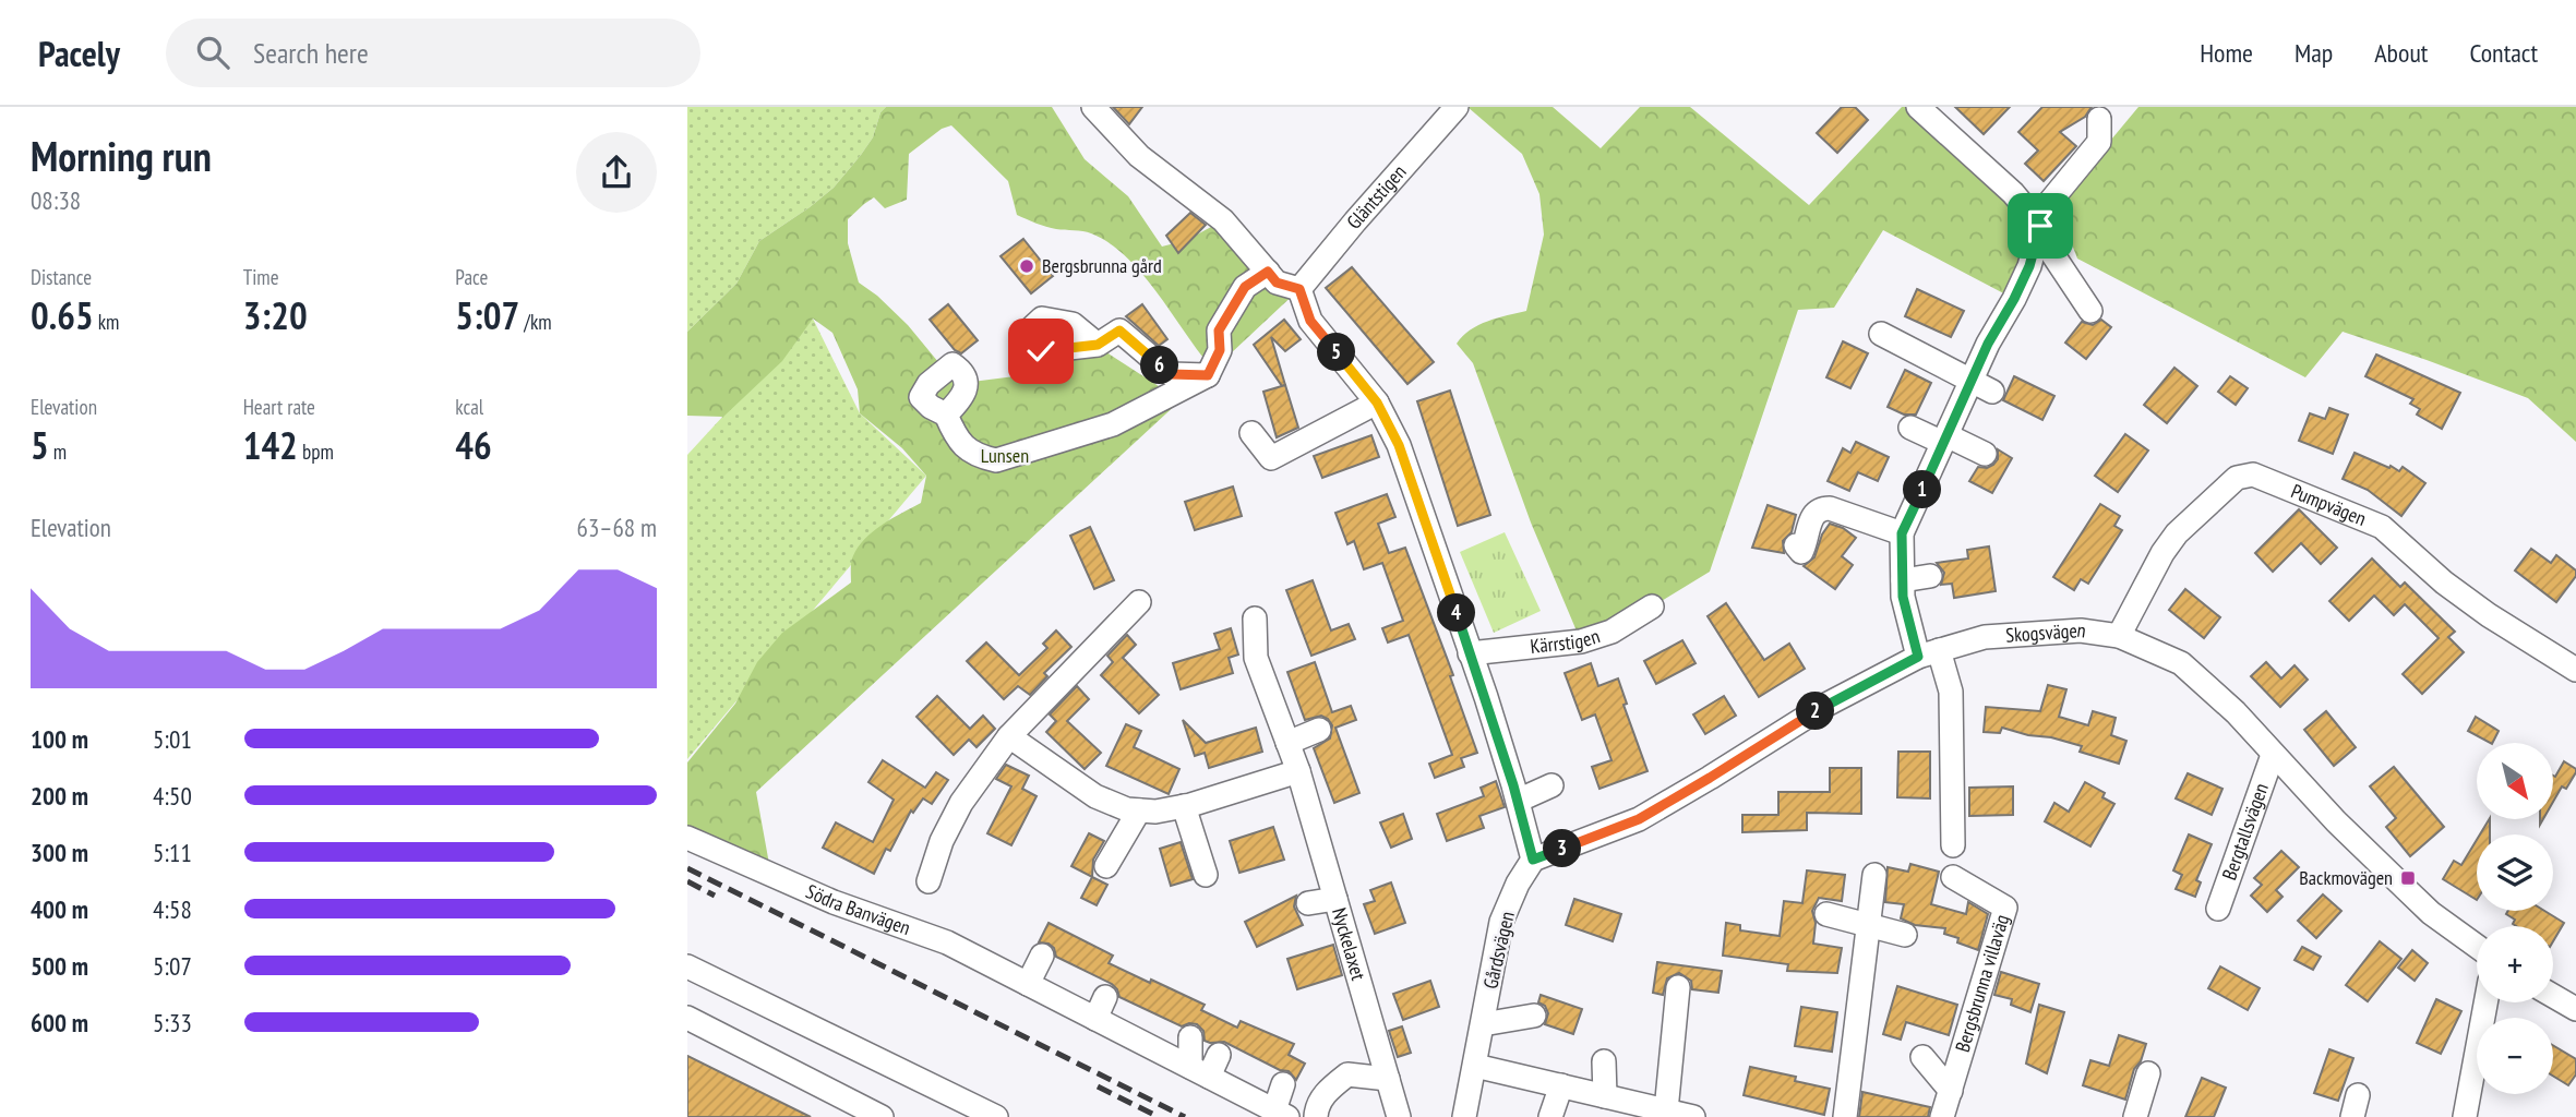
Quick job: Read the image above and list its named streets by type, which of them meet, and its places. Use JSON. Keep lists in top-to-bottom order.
{
  "streets": {
    "street": [
      "Gläntstigen",
      "Pumpvägen",
      "Skogsvägen",
      "Kärrstigen",
      "Bergtallsvägen",
      "Södra Banvägen",
      "Nyckelaxet",
      "Gårdsvägen",
      "Bergsbrunna villaväg"
    ]
  },
  "crossings": [
    ["Pumpvägen", "Skogsvägen"],
    ["Skogsvägen", "Bergtallsvägen"],
    ["Skogsvägen", "Gårdsvägen"]
  ],
  "parks": ["Lunsen"],
  "places": {
    "other": ["Bergsbrunna gård"],
    "transit": ["Backmovägen"]
  },
  "north": "bottom right",
  "page": {
    "header": "Pacely",
    "search": "Search here",
    "nav": [
      "Home",
      "Map",
      "About",
      "Contact"
    ],
    "heading": ["Morning run", "08:38"],
    "stats": [
      ["Distance", "0.65 km"],
      ["Time", "3:20"],
      ["Pace", "5:07 /km"],
      ["Elevation", "5 m"],
      ["Heart rate", "142 bpm"],
      ["kcal", "46"]
    ],
    "pins": [
      "5",
      "6",
      "1",
      "4",
      "2",
      "3"
    ],
    "chart": ["Elevation", "63–68 m"],
    "list": [
      {
        "name": "100 m",
        "note": "5:01"
      },
      {
        "name": "200 m",
        "note": "4:50"
      },
      {
        "name": "300 m",
        "note": "5:11"
      },
      {
        "name": "400 m",
        "note": "4:58"
      },
      {
        "name": "500 m",
        "note": "5:07"
      },
      {
        "name": "600 m",
        "note": "5:33"
      }
    ],
    "map_buttons": ["+", "−"]
  }
}
